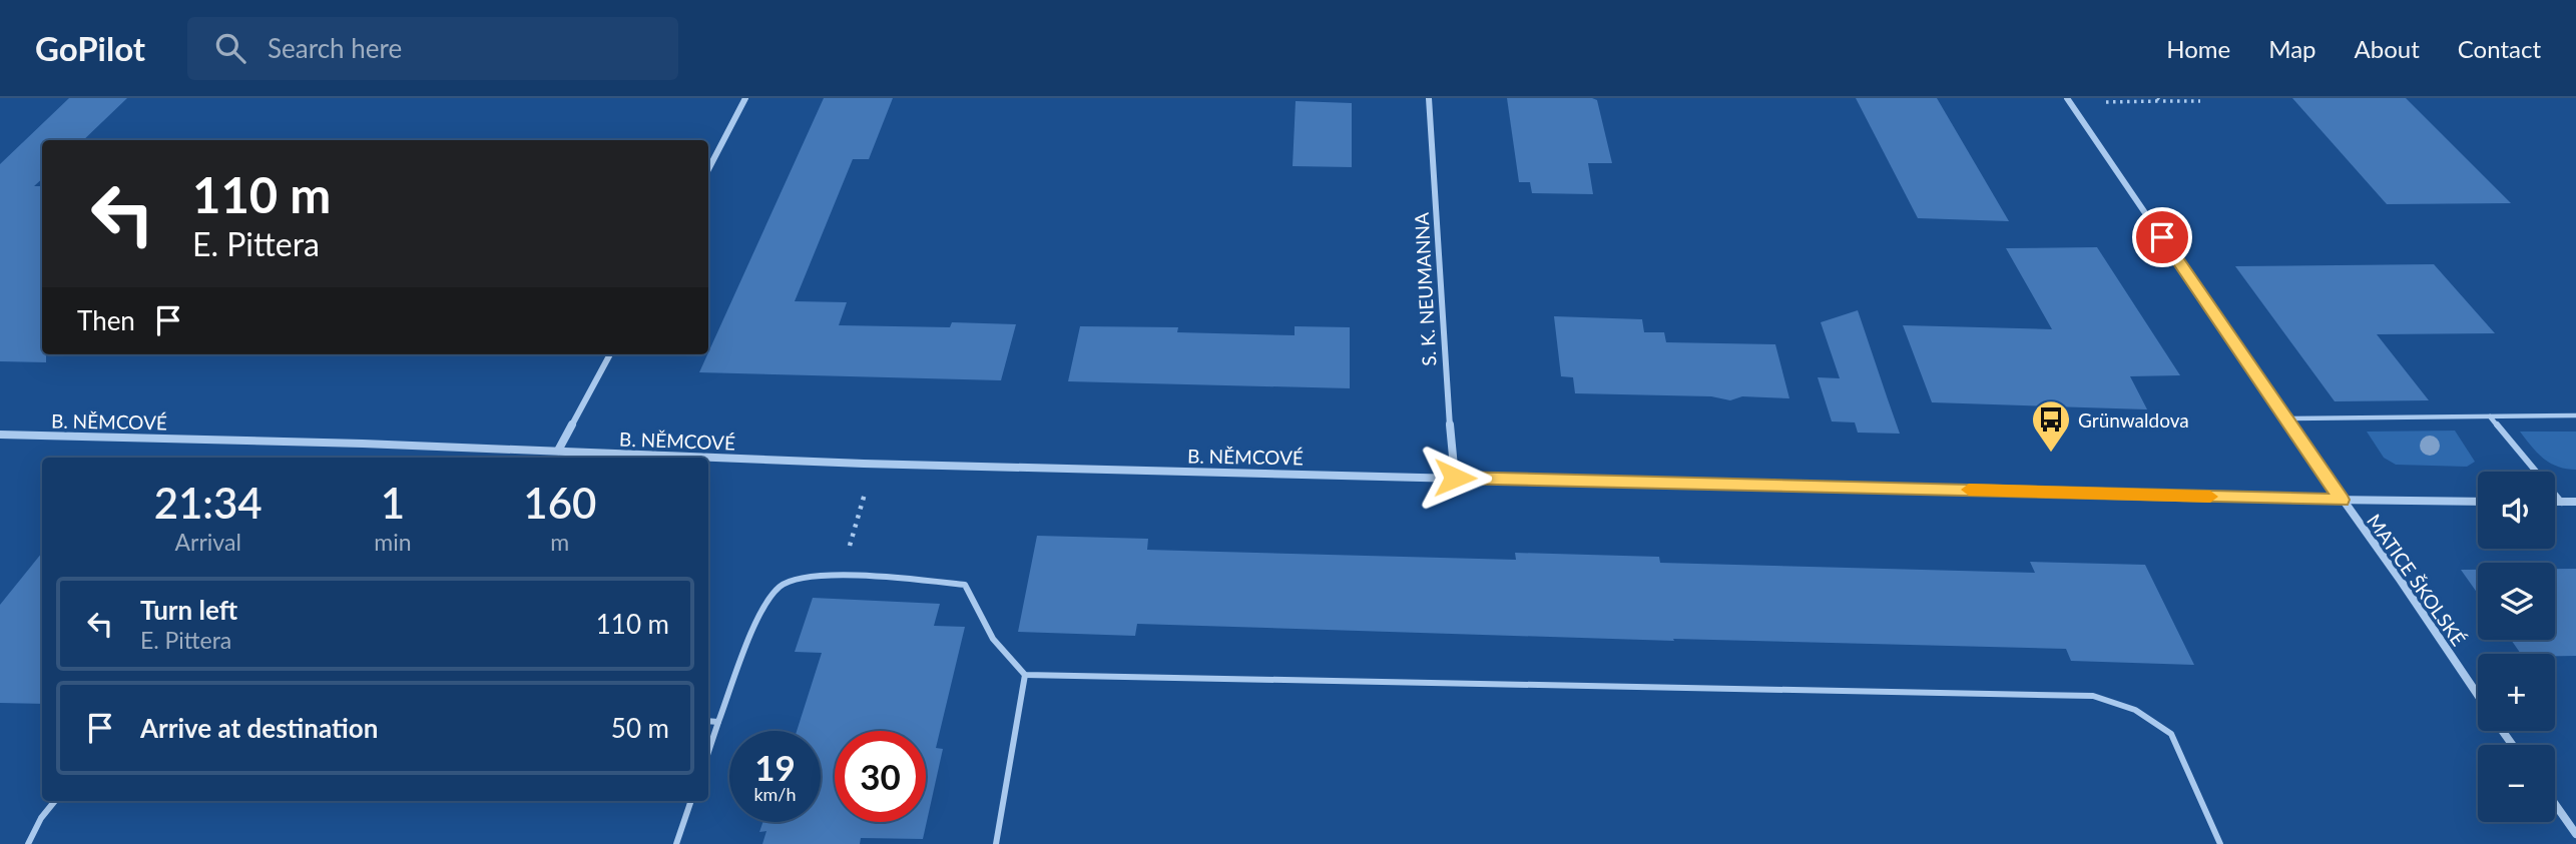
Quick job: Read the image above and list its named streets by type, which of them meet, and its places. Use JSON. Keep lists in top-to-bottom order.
{
  "streets": {
    "street": ["S. K. NEUMANNA", "B. NĚMCOVÉ", "MATICE ŠKOLSKÉ"]
  },
  "crossings": [
    ["S. K. NEUMANNA", "B. NĚMCOVÉ"],
    ["B. NĚMCOVÉ", "MATICE ŠKOLSKÉ"]
  ],
  "places": {
    "bus stop": ["Grünwaldova"]
  },
  "page": {
    "header": "GoPilot",
    "search": "Search here",
    "nav": [
      "Home",
      "Map",
      "About",
      "Contact"
    ],
    "turn": ["110 m", "E. Pittera"],
    "then": "Then",
    "eta": [
      "21:34",
      "Arrival",
      "1",
      "min",
      "160",
      "m"
    ],
    "map_buttons": ["+", "−"],
    "list": [
      {
        "name": "Turn left",
        "note": "E. Pittera",
        "value": "110 m"
      },
      {
        "name": "Arrive at destination",
        "value": "50 m"
      }
    ],
    "speed": "19 km/h",
    "limit": "30"
  }
}
